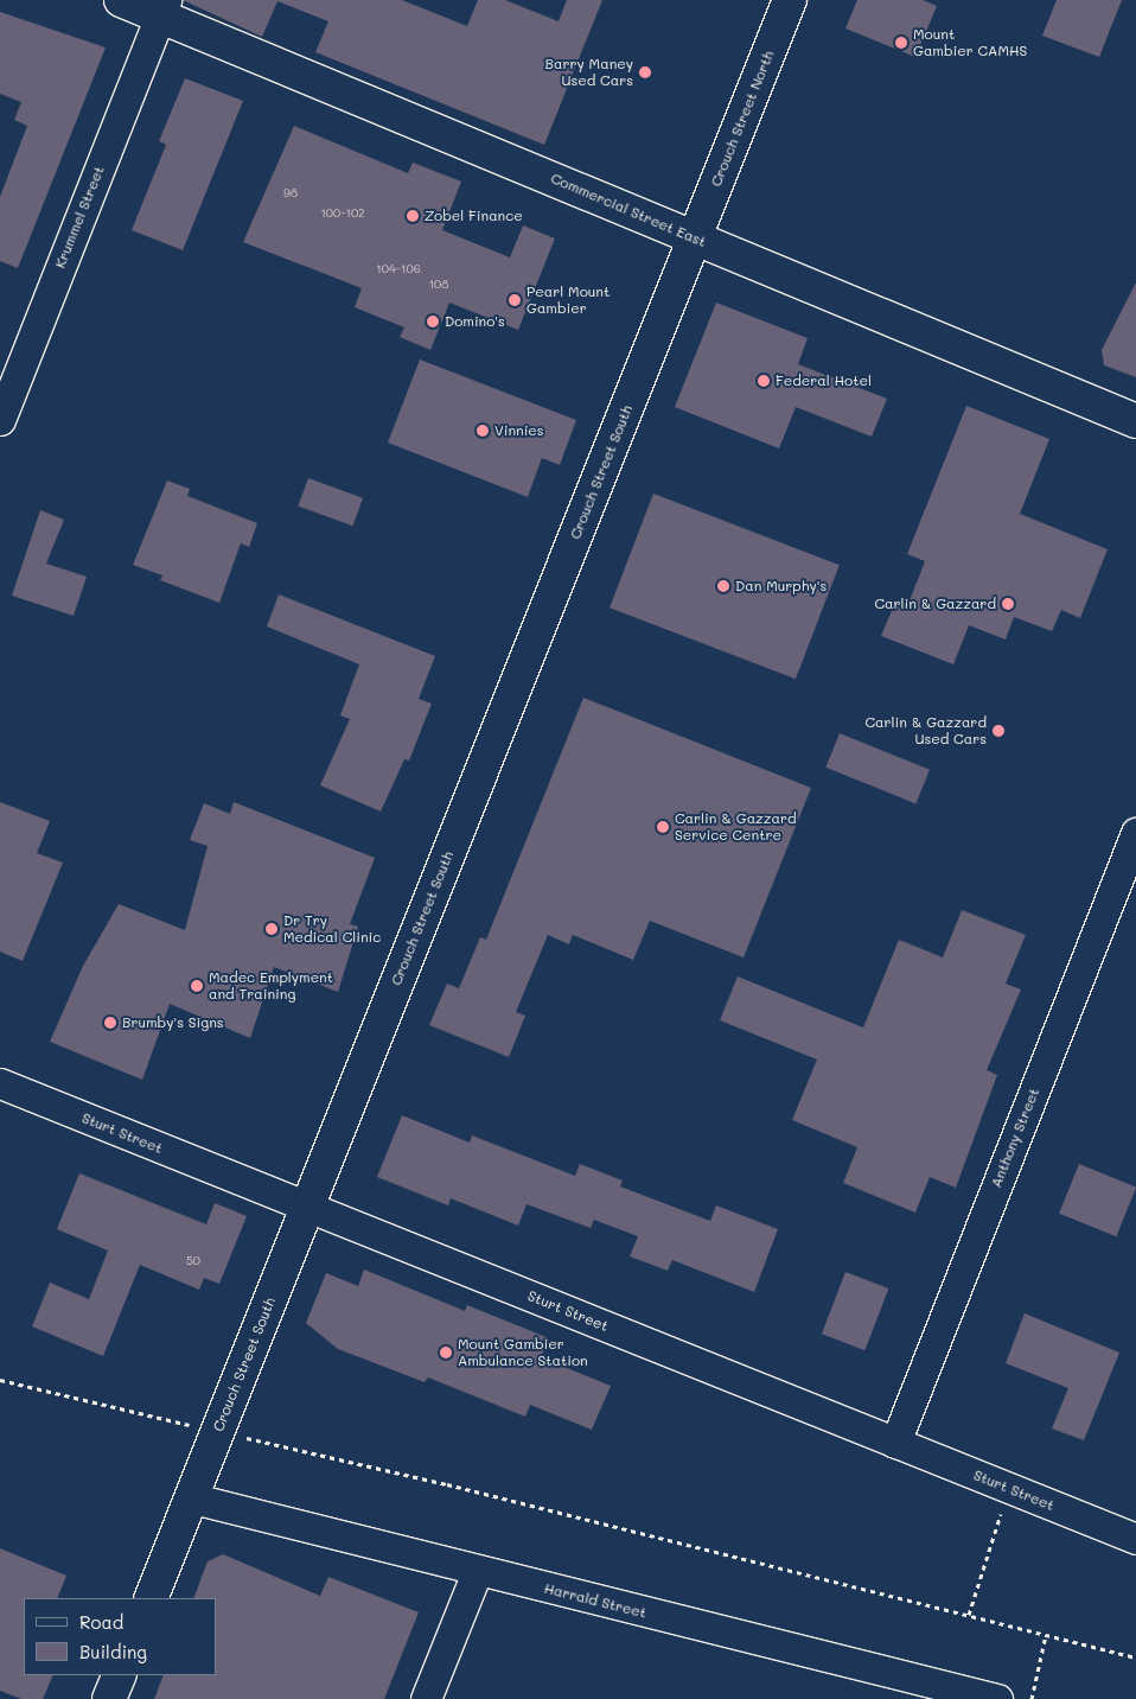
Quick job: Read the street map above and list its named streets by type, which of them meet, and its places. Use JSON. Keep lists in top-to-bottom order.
{
  "streets": {
    "street": [
      "Crouch Street North",
      "Commercial Street East",
      "Krummel Street",
      "Crouch Street South",
      "Sturt Street",
      "Anthony Street",
      "Harrald Street"
    ]
  },
  "crossings": [
    ["Crouch Street North", "Commercial Street East"],
    ["Crouch Street North", "Crouch Street South"],
    ["Commercial Street East", "Krummel Street"],
    ["Commercial Street East", "Crouch Street South"],
    ["Crouch Street South", "Sturt Street"],
    ["Crouch Street South", "Harrald Street"],
    ["Sturt Street", "Anthony Street"]
  ],
  "places": [
    "Mount Gambier CAMHS",
    "Barry Maney Used Cars",
    "Zobel Finance",
    "Pearl Mount Gambier",
    "Domino's",
    "Federal Hotel",
    "Vinnies",
    "Dan Murphy's",
    "Carlin & Gazzard",
    "Carlin & Gazzard Used Cars",
    "Carlin & Gazzard Service Centre",
    "Dr Try Medical Clinic",
    "Madec Emplyment and Training",
    "Brumby's Signs",
    "Mount Gambier Ambulance Station"
  ],
  "house_numbers": [
    "98",
    "100-102",
    "104-106",
    "108",
    "50"
  ],
  "legend": ["Road", "Building"]
}
